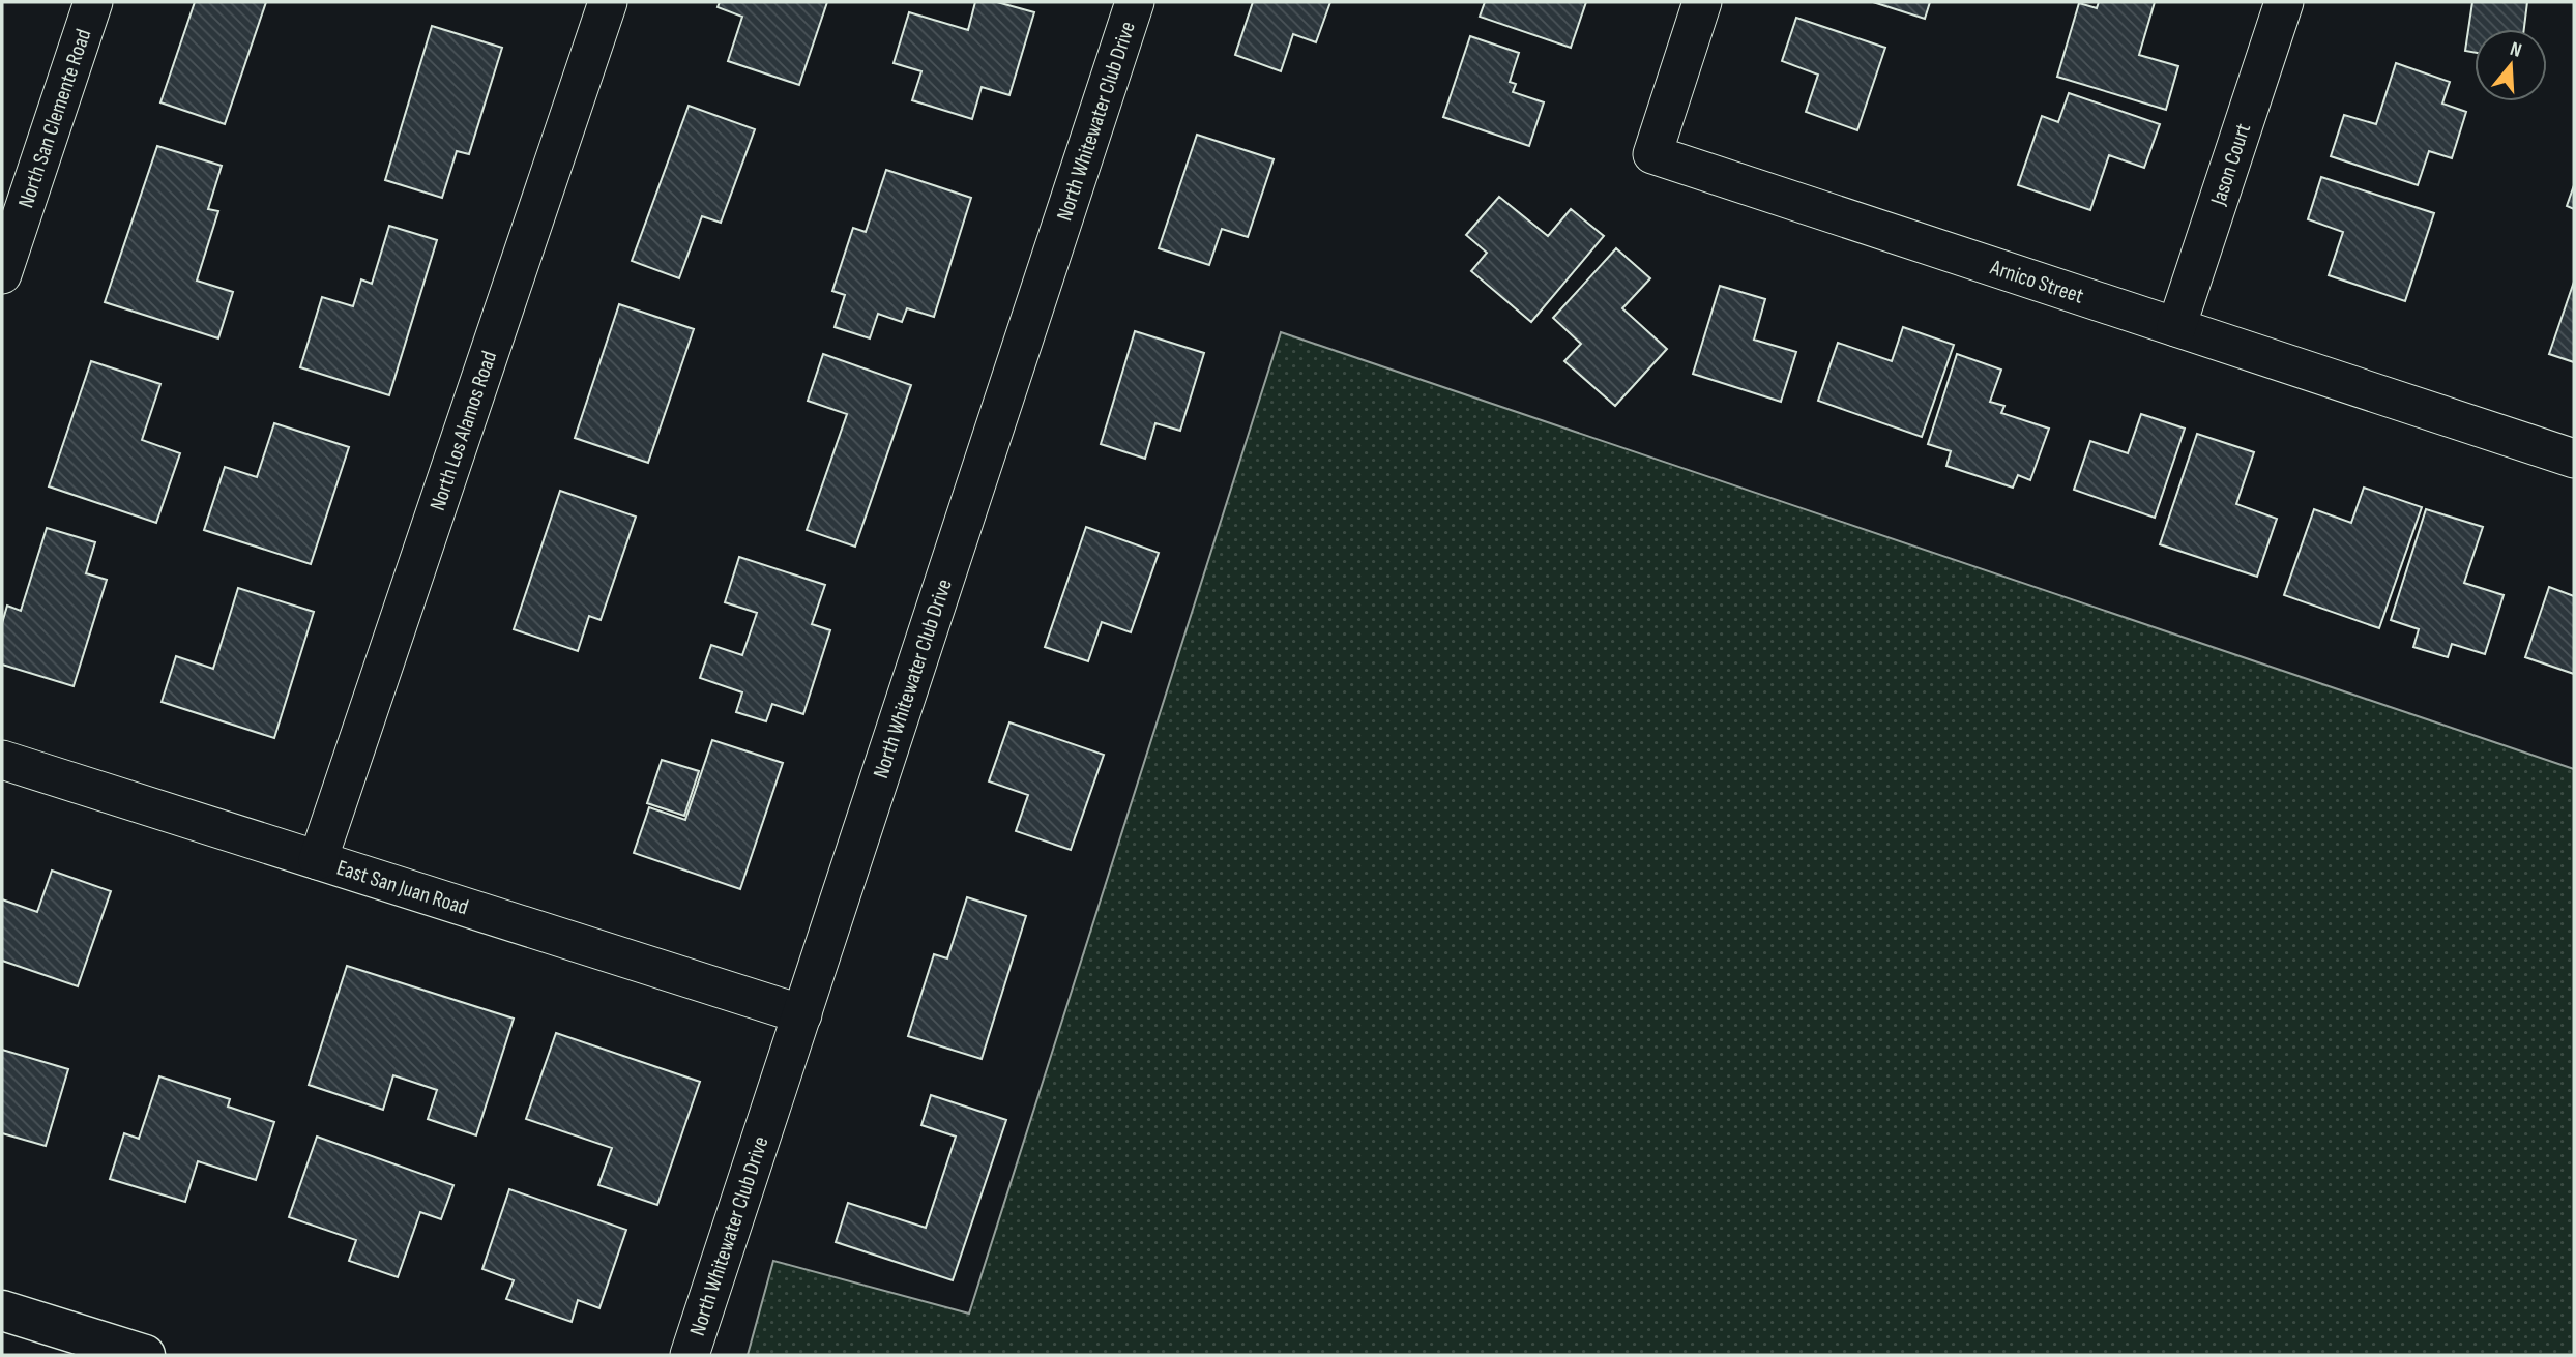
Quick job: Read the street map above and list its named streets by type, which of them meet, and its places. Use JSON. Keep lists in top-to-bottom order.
{
  "streets": {
    "street": [
      "North San Clemente Road",
      "North Whitewater Club Drive",
      "Jason Court",
      "Arnico Street",
      "North Los Alamos Road",
      "East San Juan Road"
    ]
  },
  "crossings": [
    ["North Whitewater Club Drive", "East San Juan Road"],
    ["Jason Court", "Arnico Street"],
    ["North Los Alamos Road", "East San Juan Road"]
  ],
  "north": "top"
}
